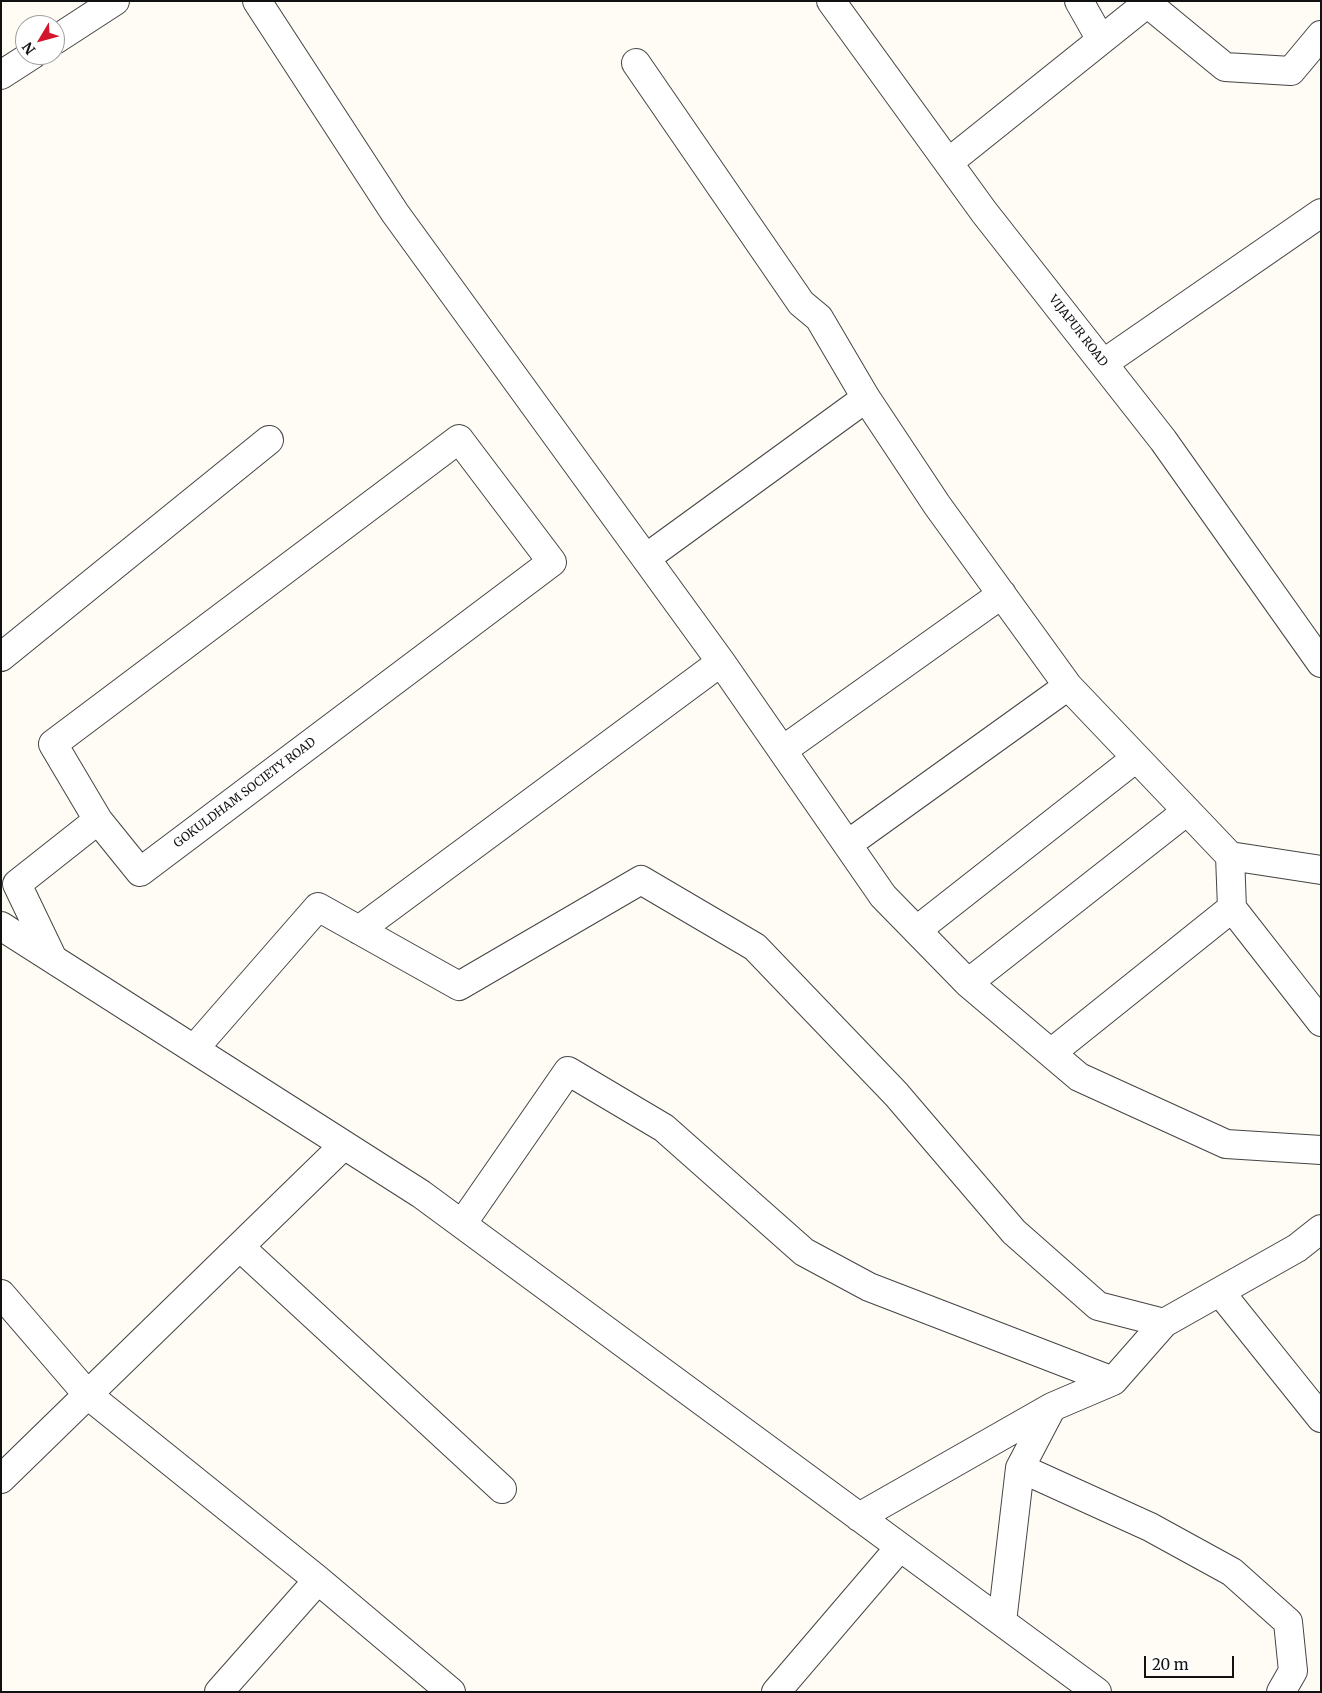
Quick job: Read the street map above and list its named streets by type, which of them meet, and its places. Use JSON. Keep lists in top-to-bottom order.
{
  "streets": {
    "street": ["VIJAPUR ROAD", "GOKULDHAM SOCIETY ROAD"]
  },
  "scale_bar": "20 m",
  "north": "bottom left"
}
